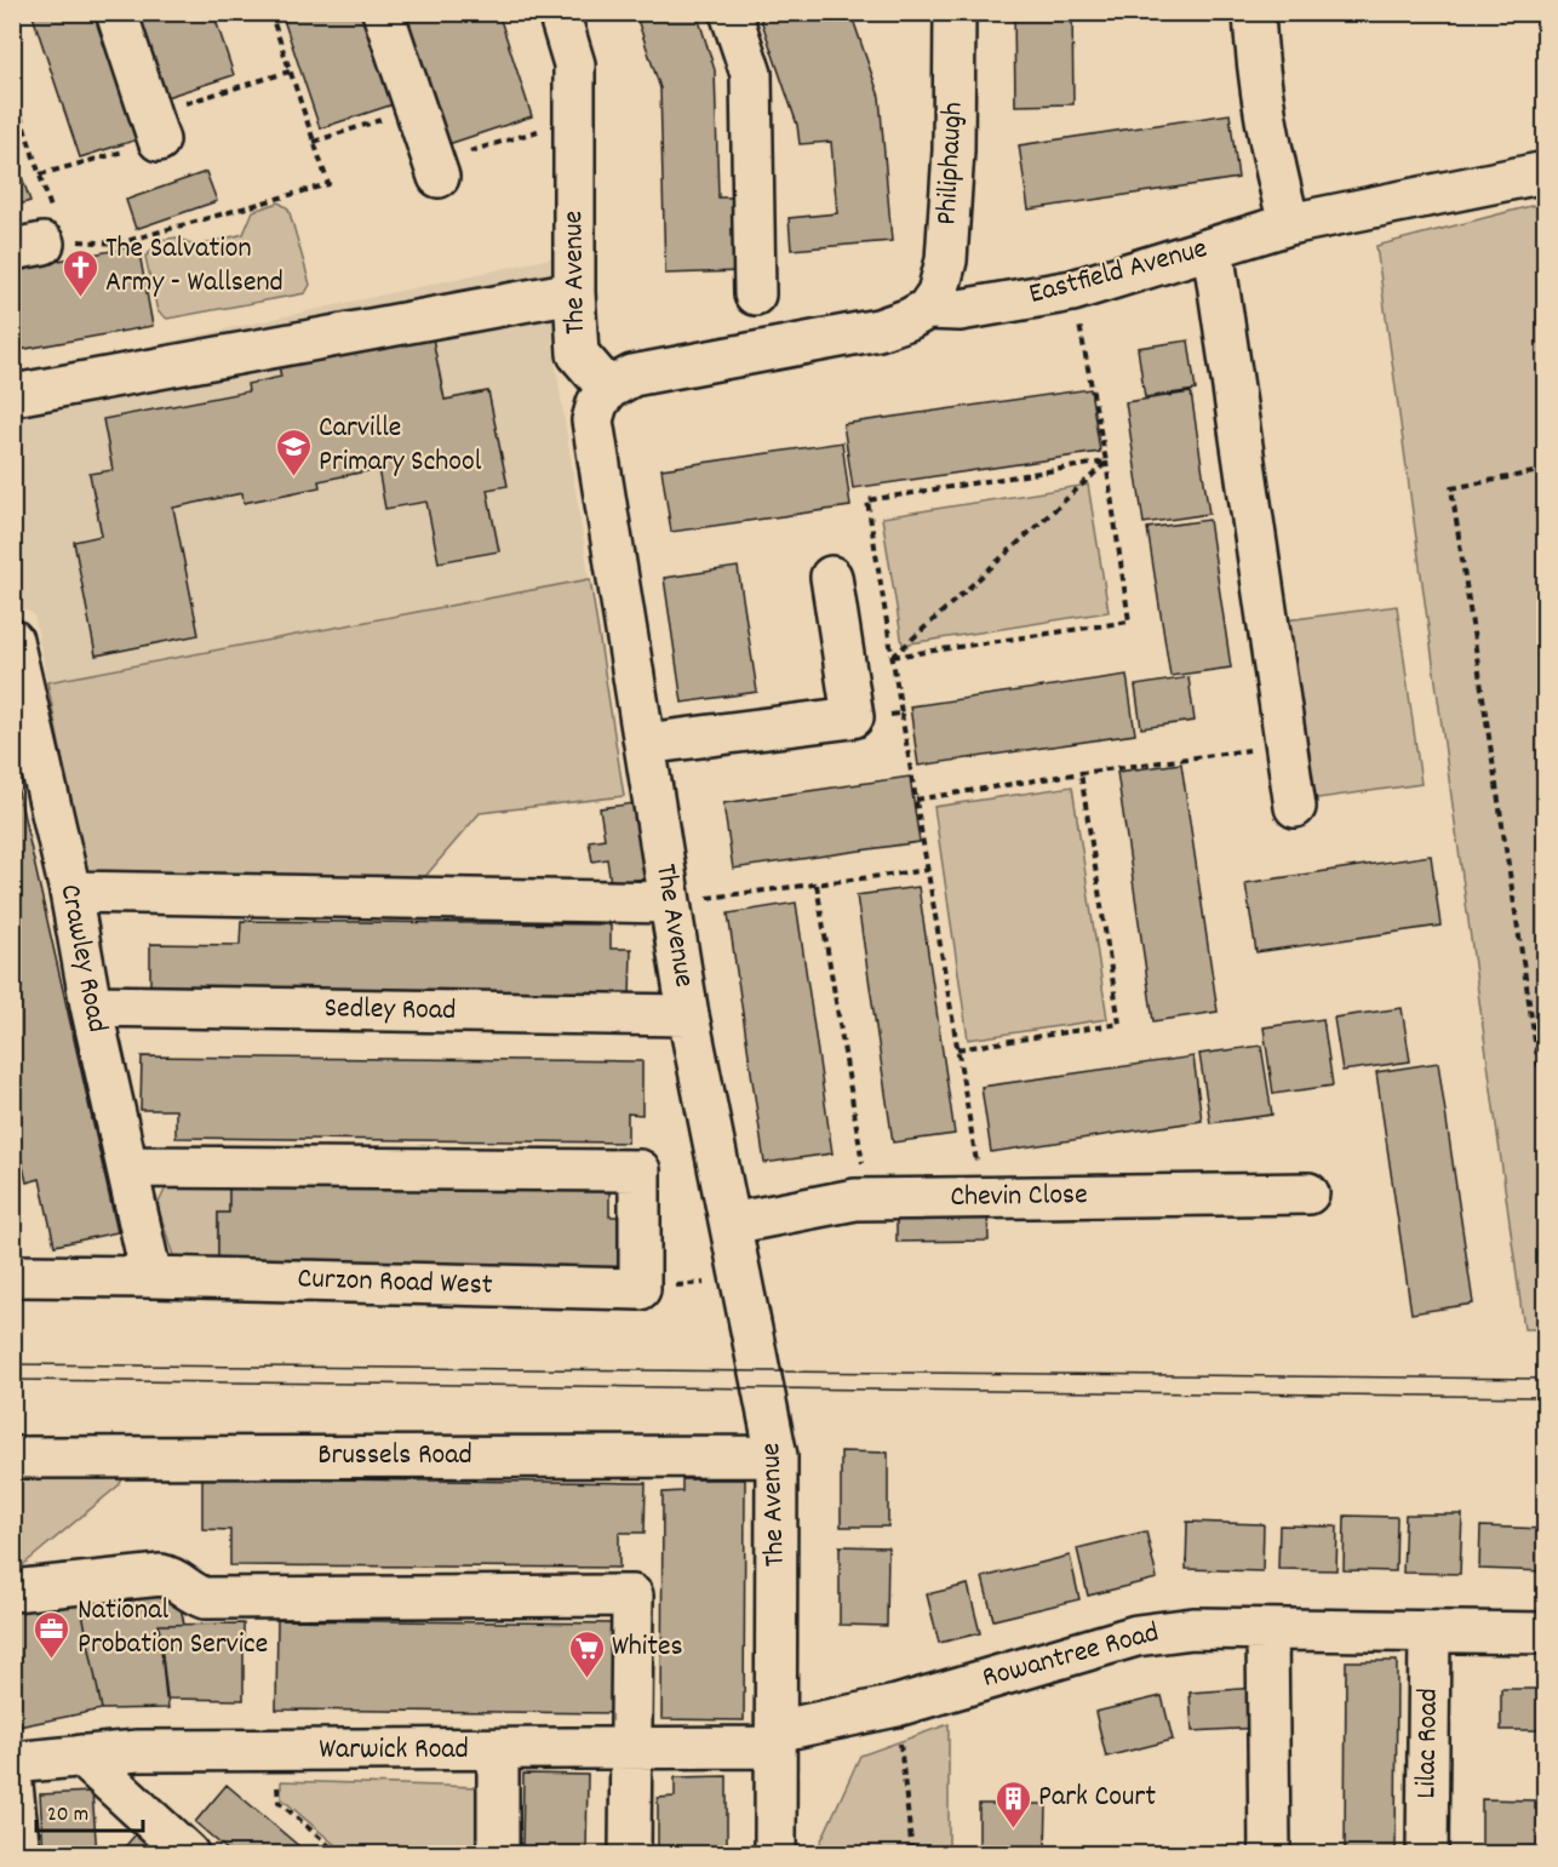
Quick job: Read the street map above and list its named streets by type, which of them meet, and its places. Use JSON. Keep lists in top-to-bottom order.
{
  "streets": {
    "street": [
      "Philiphaugh",
      "The Avenue",
      "Eastfield Avenue",
      "Crawley Road",
      "Sedley Road",
      "Chevin Close",
      "Curzon Road West",
      "Brussels Road",
      "Rowantree Road",
      "Lilac Road",
      "Warwick Road"
    ]
  },
  "crossings": [
    ["Philiphaugh", "Eastfield Avenue"],
    ["The Avenue", "Eastfield Avenue"],
    ["The Avenue", "Sedley Road"],
    ["The Avenue", "Chevin Close"],
    ["The Avenue", "Brussels Road"],
    ["The Avenue", "Rowantree Road"],
    ["The Avenue", "Warwick Road"],
    ["Crawley Road", "Sedley Road"],
    ["Crawley Road", "Curzon Road West"],
    ["Rowantree Road", "Lilac Road"],
    ["Rowantree Road", "Warwick Road"]
  ],
  "places": {
    "church": ["The Salvation Army - Wallsend"],
    "school or university": ["Carville Primary School"],
    "office": ["National Probation Service"],
    "supermarket": ["Whites"],
    "building": ["Park Court"]
  },
  "scale_bar": "20 m"
}
